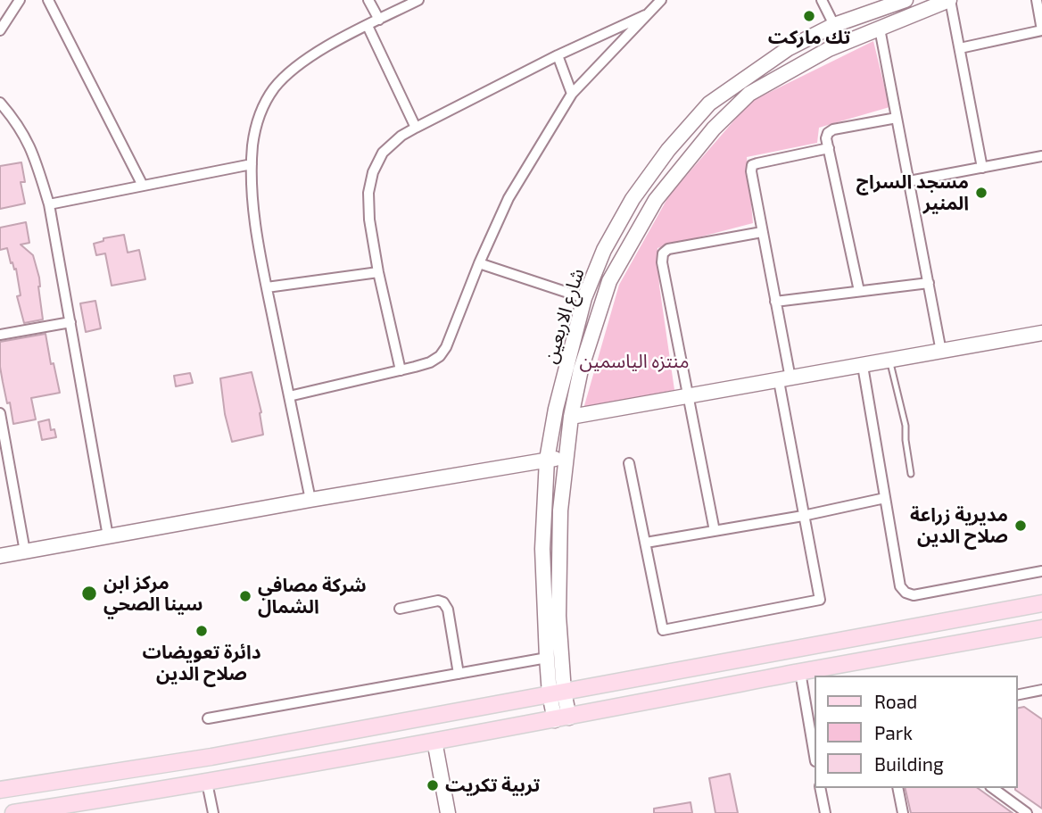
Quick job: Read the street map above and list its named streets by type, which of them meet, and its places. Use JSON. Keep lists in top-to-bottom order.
{
  "streets": {
    "main road": ["شارع الاربعين"]
  },
  "parks": ["منتزه الياسمين"],
  "places": [
    "تك ماركت",
    "مسجد السراج المنير",
    "مديرية زراعة صلاح الدين",
    "مركز ابن سينا الصحي",
    "شركة مصافي الشمال",
    "دائرة تعويضات صلاح الدين",
    "تربية تكريت"
  ],
  "legend": ["Road", "Park", "Building"]
}
